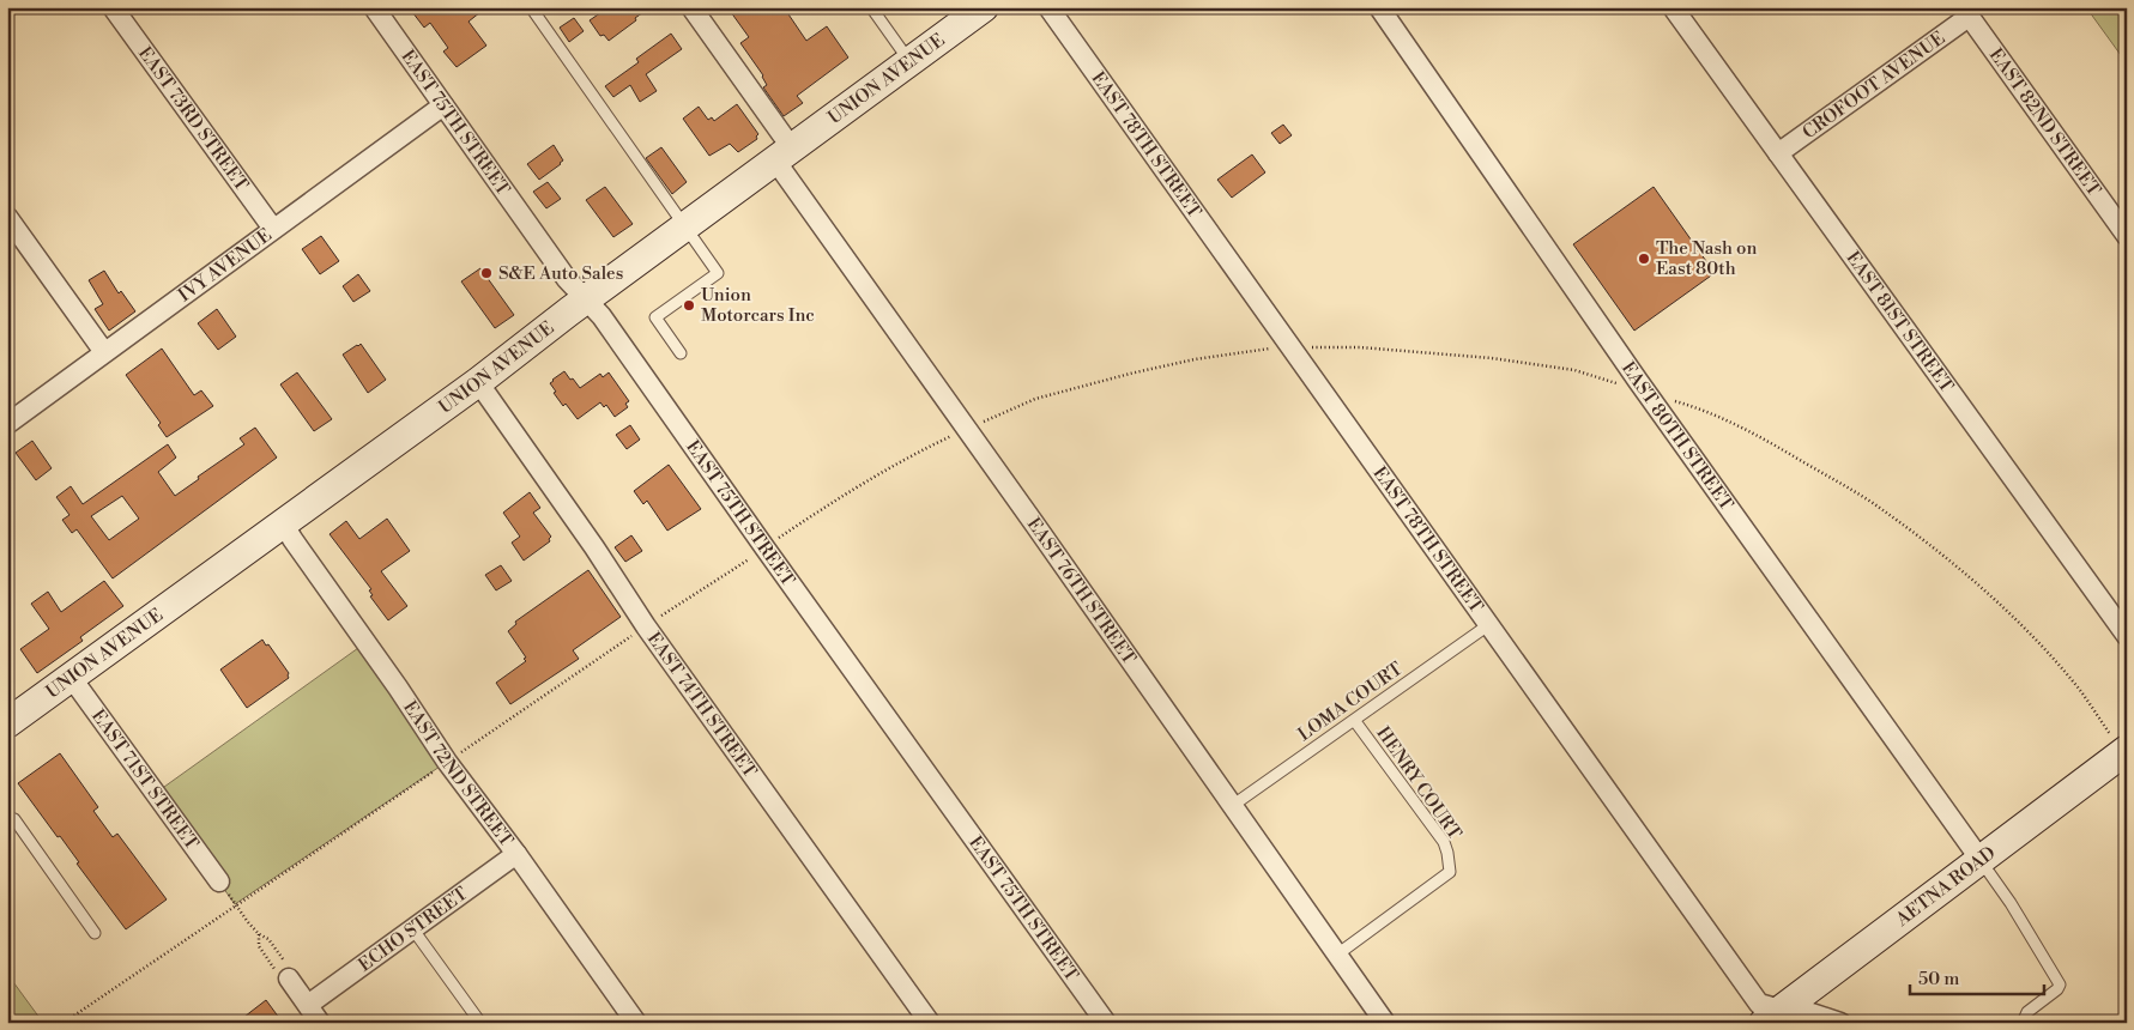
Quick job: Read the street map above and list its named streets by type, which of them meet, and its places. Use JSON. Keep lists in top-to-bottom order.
{
  "streets": {
    "main road": ["UNION AVENUE", "AETNA ROAD"],
    "street": [
      "CROFOOT AVENUE",
      "EAST 73RD STREET",
      "EAST 75TH STREET",
      "EAST 82ND STREET",
      "EAST 78TH STREET",
      "IVY AVENUE",
      "EAST 81ST STREET",
      "EAST 80TH STREET",
      "EAST 76TH STREET",
      "EAST 74TH STREET",
      "EAST 72ND STREET",
      "EAST 71ST STREET",
      "ECHO STREET"
    ],
    "lane": ["LOMA COURT", "HENRY COURT"]
  },
  "crossings": [
    ["UNION AVENUE", "EAST 75TH STREET"],
    ["UNION AVENUE", "EAST 76TH STREET"],
    ["UNION AVENUE", "EAST 74TH STREET"],
    ["UNION AVENUE", "EAST 72ND STREET"],
    ["UNION AVENUE", "EAST 71ST STREET"],
    ["CROFOOT AVENUE", "EAST 82ND STREET"],
    ["CROFOOT AVENUE", "EAST 81ST STREET"],
    ["EAST 73RD STREET", "IVY AVENUE"],
    ["EAST 75TH STREET", "IVY AVENUE"],
    ["EAST 78TH STREET", "LOMA COURT"],
    ["EAST 78TH STREET", "AETNA ROAD"],
    ["EAST 80TH STREET", "AETNA ROAD"],
    ["EAST 76TH STREET", "LOMA COURT"],
    ["EAST 76TH STREET", "HENRY COURT"],
    ["LOMA COURT", "HENRY COURT"],
    ["EAST 72ND STREET", "ECHO STREET"]
  ],
  "places": ["The Nash on East 80th", "S&E Auto Sales", "Union Motorcars Inc"],
  "scale_bar": "50 m"
}
